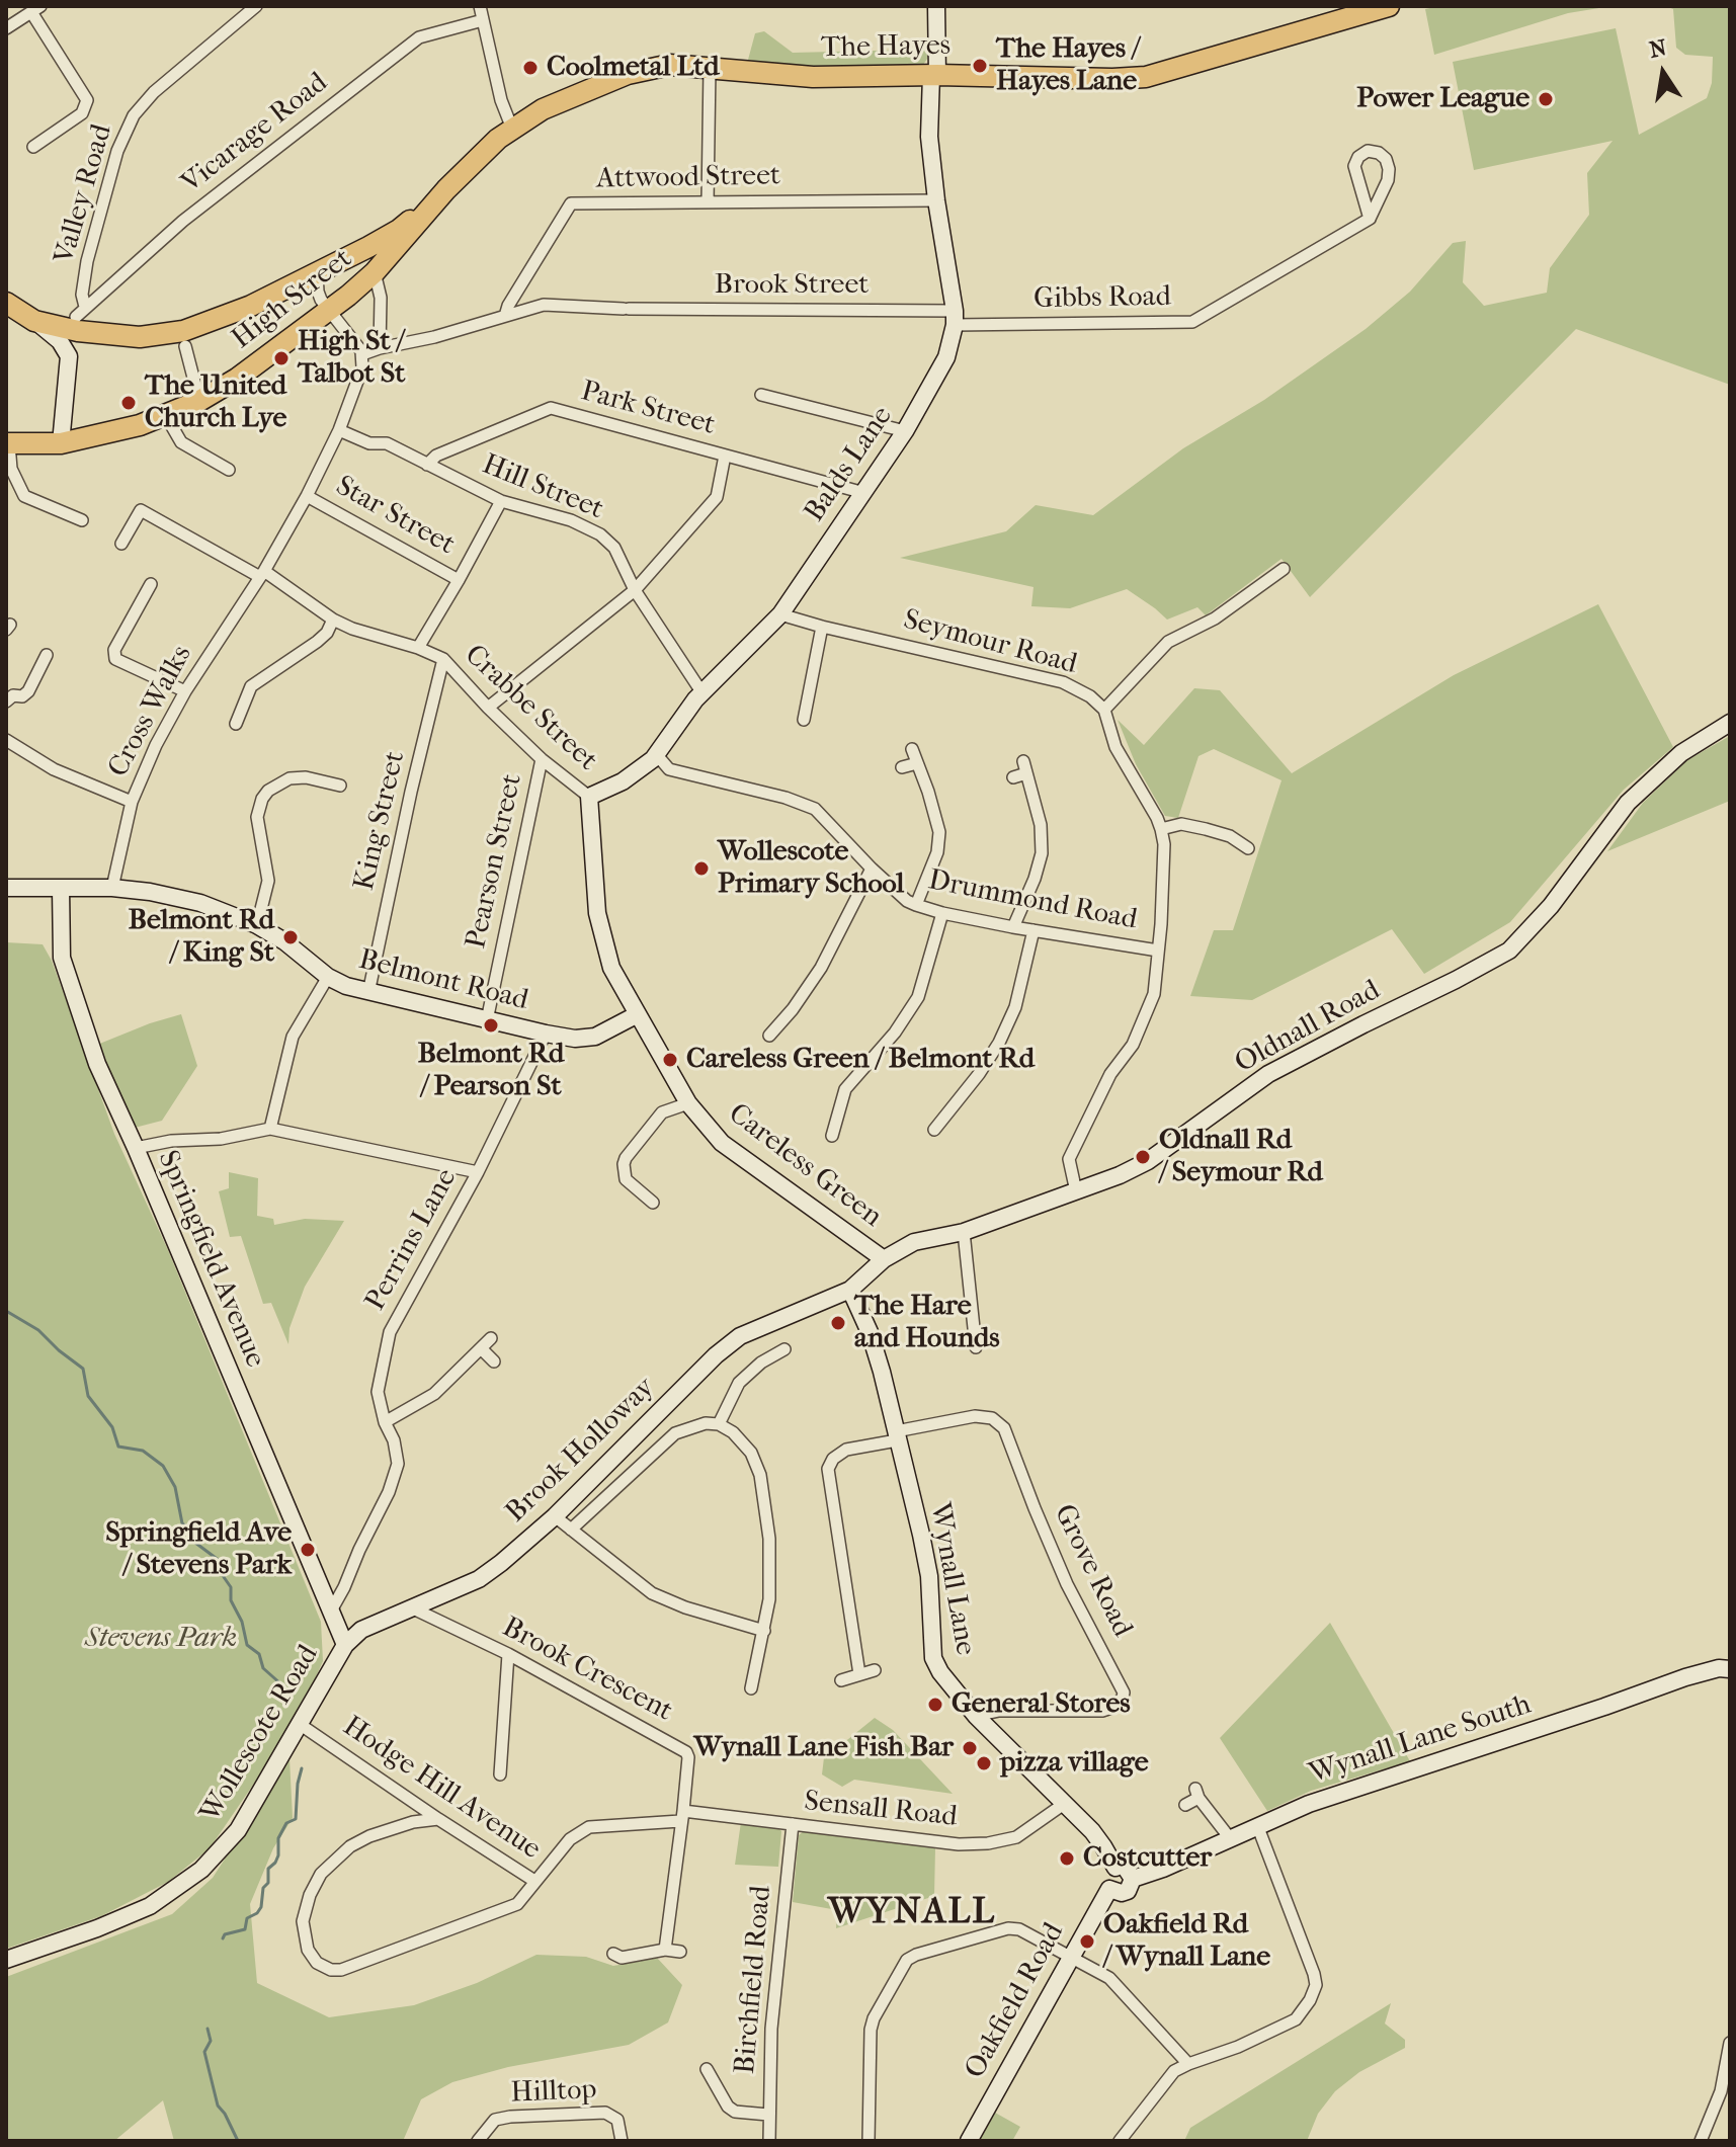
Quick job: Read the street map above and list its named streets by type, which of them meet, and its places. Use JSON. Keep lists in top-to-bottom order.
{
  "streets": {
    "highway": ["The Hayes", "High Street"],
    "street": [
      "Vicarage Road",
      "Attwood Street",
      "Valley Road",
      "Brook Street",
      "Gibbs Road",
      "Park Street",
      "Balds Lane",
      "Hill Street",
      "Star Street",
      "Seymour Road",
      "Crabbe Street",
      "Cross Walks",
      "King Street",
      "Pearson Street",
      "Drummond Road",
      "Belmont Road",
      "Oldnall Road",
      "Careless Green",
      "Perrins Lane",
      "Springfield Avenue",
      "Brook Holloway",
      "Grove Road",
      "Wynall Lane",
      "Brook Crescent",
      "Wollescote Road",
      "Wynall Lane South",
      "Hodge Hill Avenue",
      "Sensall Road",
      "Birchfield Road",
      "Oakfield Road",
      "Hilltop"
    ]
  },
  "crossings": [
    ["The Hayes", "High Street"],
    ["The Hayes", "Balds Lane"],
    ["Vicarage Road", "Valley Road"],
    ["Attwood Street", "Brook Street"],
    ["Attwood Street", "Balds Lane"],
    ["Brook Street", "Gibbs Road"],
    ["Brook Street", "Balds Lane"],
    ["Brook Street", "Cross Walks"],
    ["Gibbs Road", "Balds Lane"],
    ["Park Street", "Balds Lane"],
    ["Park Street", "Hill Street"],
    ["Balds Lane", "Hill Street"],
    ["Balds Lane", "Seymour Road"],
    ["Balds Lane", "Crabbe Street"],
    ["Balds Lane", "Drummond Road"],
    ["Balds Lane", "Careless Green"],
    ["Hill Street", "Cross Walks"],
    ["Star Street", "Cross Walks"],
    ["Seymour Road", "Drummond Road"],
    ["Seymour Road", "Oldnall Road"],
    ["Crabbe Street", "Cross Walks"],
    ["Crabbe Street", "King Street"],
    ["Crabbe Street", "Pearson Street"],
    ["Crabbe Street", "Careless Green"],
    ["Cross Walks", "Belmont Road"],
    ["King Street", "Belmont Road"],
    ["Pearson Street", "Belmont Road"],
    ["Belmont Road", "Careless Green"],
    ["Belmont Road", "Perrins Lane"],
    ["Belmont Road", "Springfield Avenue"],
    ["Oldnall Road", "Careless Green"],
    ["Oldnall Road", "Brook Holloway"],
    ["Oldnall Road", "Wynall Lane"],
    ["Perrins Lane", "Springfield Avenue"],
    ["Springfield Avenue", "Brook Holloway"],
    ["Springfield Avenue", "Wollescote Road"],
    ["Brook Holloway", "Wynall Lane"],
    ["Brook Holloway", "Brook Crescent"],
    ["Brook Holloway", "Wollescote Road"],
    ["Grove Road", "Wynall Lane"],
    ["Wynall Lane", "Wynall Lane South"],
    ["Wynall Lane", "Sensall Road"],
    ["Wynall Lane", "Oakfield Road"],
    ["Brook Crescent", "Hodge Hill Avenue"],
    ["Brook Crescent", "Sensall Road"],
    ["Wollescote Road", "Hodge Hill Avenue"],
    ["Wynall Lane South", "Oakfield Road"],
    ["Hodge Hill Avenue", "Sensall Road"],
    ["Sensall Road", "Birchfield Road"]
  ],
  "districts": ["WYNALL"],
  "parks": ["Stevens Park"],
  "places": [
    "The Hayes / Hayes Lane",
    "Coolmetal Ltd",
    "Power League",
    "High St / Talbot St",
    "The United Church Lye",
    "Wollescote Primary School",
    "Belmont Rd / King St",
    "Belmont Rd / Pearson St",
    "Careless Green / Belmont Rd",
    "Oldnall Rd / Seymour Rd",
    "The Hare and Hounds",
    "Springfield Ave / Stevens Park",
    "General Stores",
    "Wynall Lane Fish Bar",
    "pizza village",
    "Costcutter",
    "Oakfield Rd / Wynall Lane"
  ],
  "north": "top"
}
